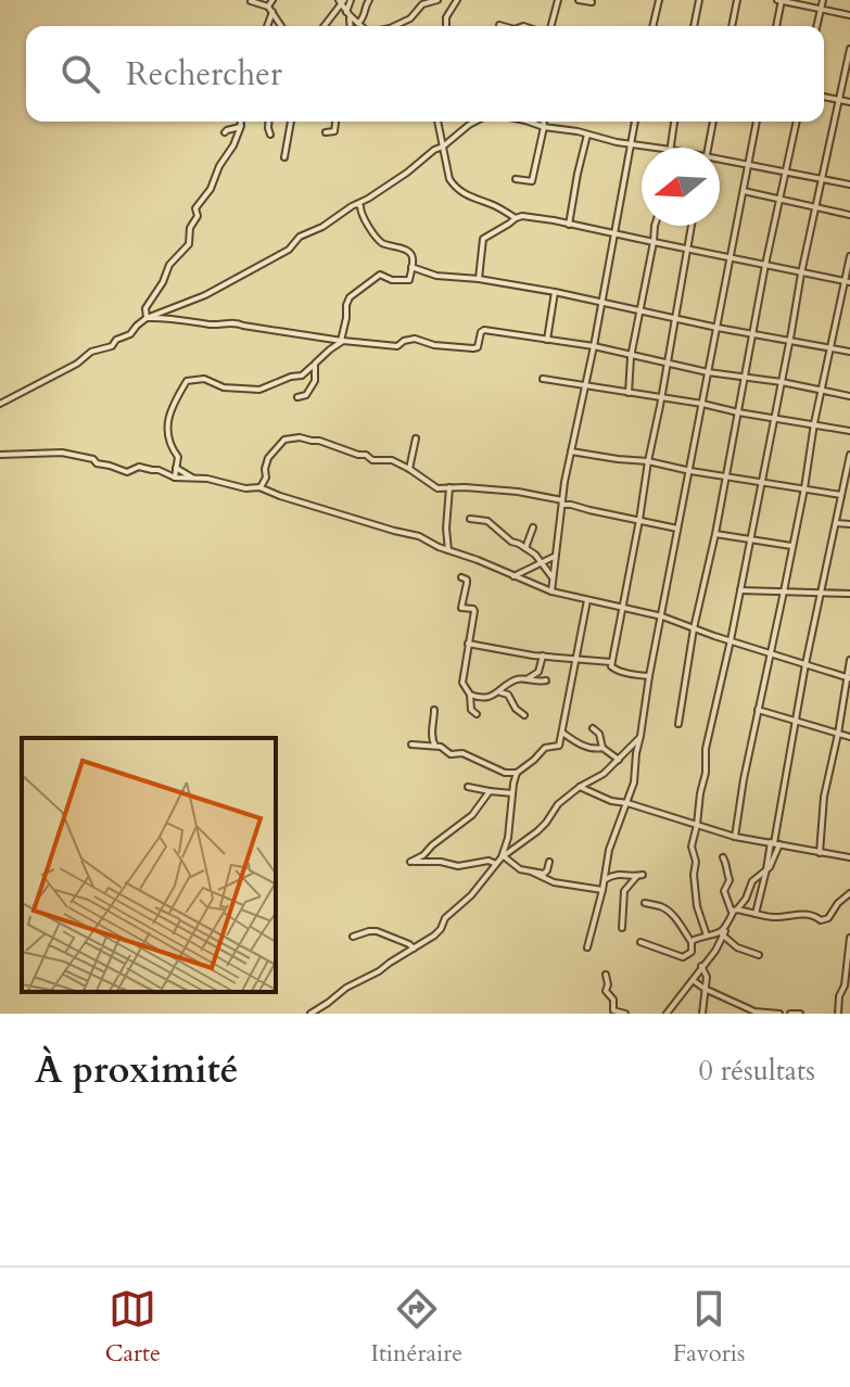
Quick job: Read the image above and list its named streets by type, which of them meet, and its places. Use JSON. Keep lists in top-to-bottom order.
{
  "north": "left",
  "page": {
    "search": "Rechercher",
    "heading": ["À proximité", "0 résultats"],
    "nav": ["Carte", "Itinéraire", "Favoris"]
  }
}
